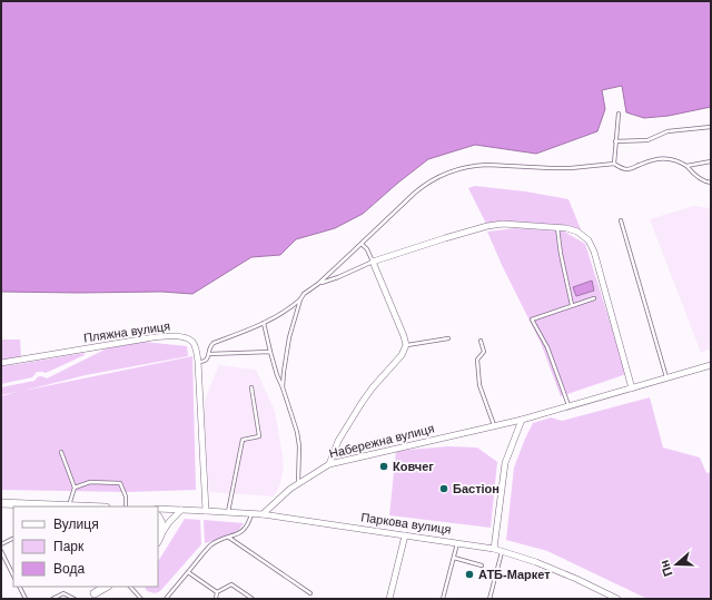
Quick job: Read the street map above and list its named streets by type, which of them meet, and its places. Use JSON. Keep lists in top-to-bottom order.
{
  "streets": {
    "street": ["Пляжна вулиця", "Набережна вулиця", "Паркова вулиця"]
  },
  "crossings": [
    ["Пляжна вулиця", "Паркова вулиця"],
    ["Набережна вулиця", "Паркова вулиця"]
  ],
  "places": ["Ковчег", "Бастіон", "АТБ-Маркет"],
  "legend": ["Вулиця", "Парк", "Вода"],
  "north": "left"
}
